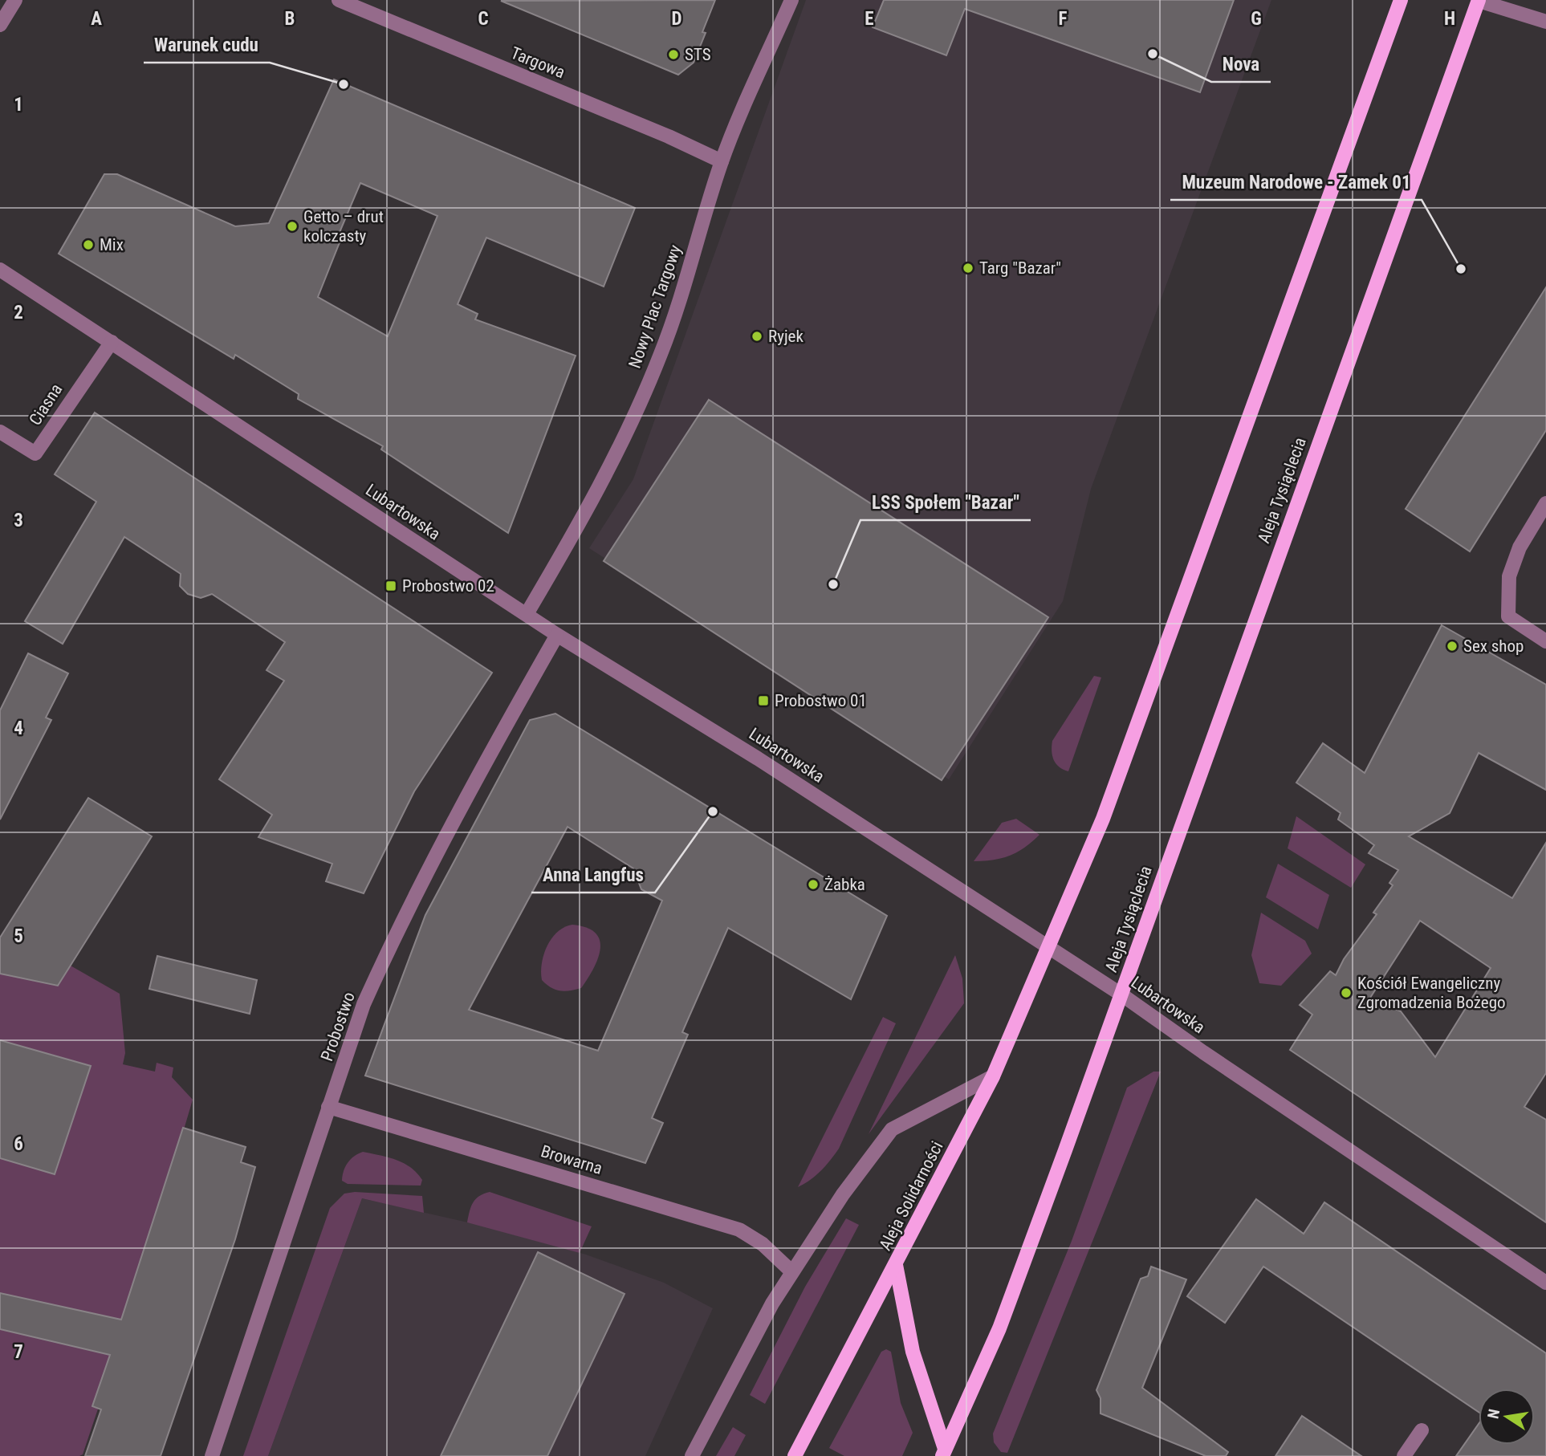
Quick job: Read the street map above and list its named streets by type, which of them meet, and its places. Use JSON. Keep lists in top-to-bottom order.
{
  "streets": {
    "main road": ["Aleja Tysiąclecia", "Aleja Solidarności"],
    "street": [
      "Targowa",
      "Nowy Plac Targowy",
      "Ciasna",
      "Lubartowska",
      "Probostwo",
      "Browarna"
    ]
  },
  "crossings": [
    ["Targowa", "Nowy Plac Targowy"],
    ["Nowy Plac Targowy", "Lubartowska"],
    ["Ciasna", "Lubartowska"],
    ["Aleja Tysiąclecia", "Lubartowska"],
    ["Lubartowska", "Probostwo"],
    ["Lubartowska", "Aleja Solidarności"],
    ["Probostwo", "Browarna"]
  ],
  "places": {
    "other": [
      "Nova",
      "STS",
      "Warunek cudu",
      "Getto – drut kolczasty",
      "Mix",
      "Targ \"Bazar\"",
      "Muzeum Narodowe - Zamek 01",
      "Ryjek",
      "LSS Społem \"Bazar\"",
      "Sex shop",
      "Anna Langfus",
      "Żabka",
      "Kościół Ewangeliczny Zgromadzenia Bożego"
    ],
    "transit": ["Probostwo 02", "Probostwo 01"]
  },
  "north": "left",
  "grid": {
    "columns": [
      "A",
      "B",
      "C",
      "D",
      "E",
      "F",
      "G",
      "H"
    ],
    "rows": [
      "1",
      "2",
      "3",
      "4",
      "5",
      "6",
      "7"
    ]
  }
}
